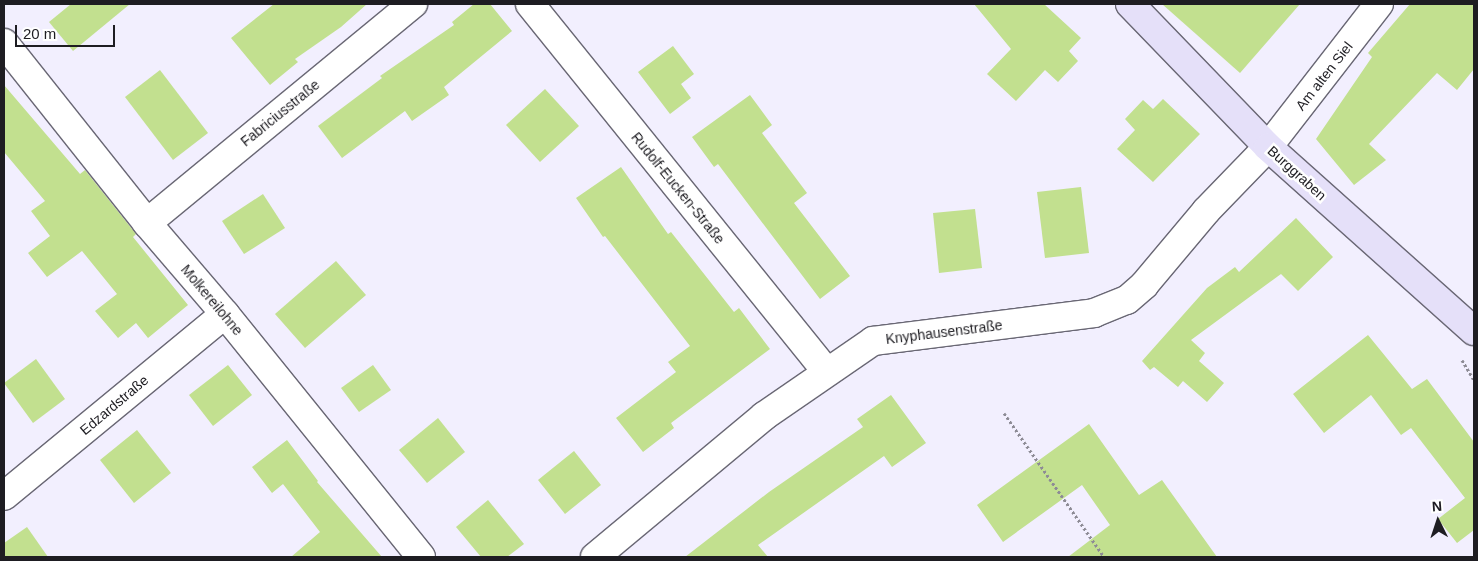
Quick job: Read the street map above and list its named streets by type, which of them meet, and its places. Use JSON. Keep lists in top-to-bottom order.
{
  "streets": {
    "main road": ["Burggraben"],
    "street": [
      "Am alten Siel",
      "Fabriciusstraße",
      "Rudolf-Eucken-Straße",
      "Molkereilohne",
      "Knyphausenstraße",
      "Edzardstraße"
    ]
  },
  "crossings": [
    ["Am alten Siel", "Burggraben"],
    ["Am alten Siel", "Knyphausenstraße"],
    ["Fabriciusstraße", "Molkereilohne"],
    ["Burggraben", "Knyphausenstraße"],
    ["Rudolf-Eucken-Straße", "Knyphausenstraße"],
    ["Molkereilohne", "Edzardstraße"]
  ],
  "scale_bar": "20 m",
  "north": "top"
}
